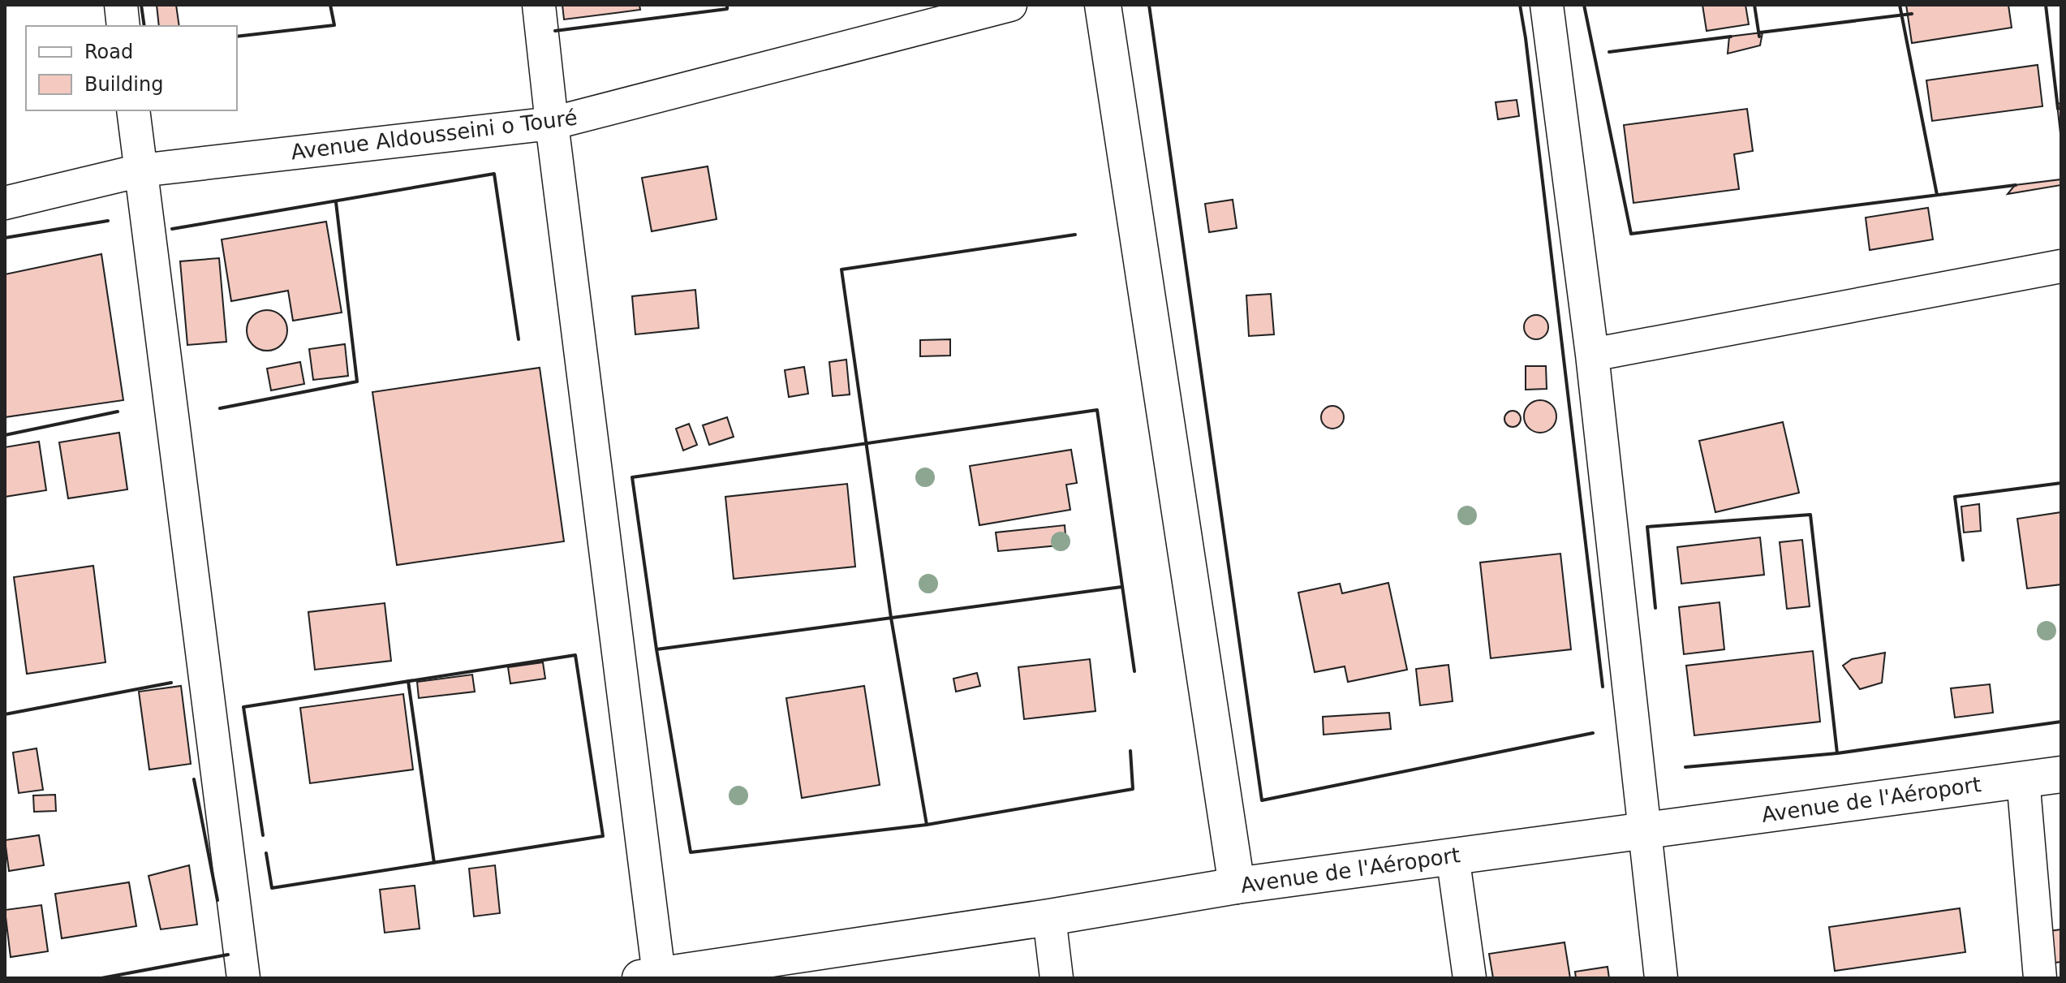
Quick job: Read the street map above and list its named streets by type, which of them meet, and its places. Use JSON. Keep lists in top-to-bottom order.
{
  "streets": {
    "main road": ["Avenue de l'Aéroport"],
    "street": ["Avenue Aldousseini o Touré"]
  },
  "legend": ["Road", "Building"]
}
